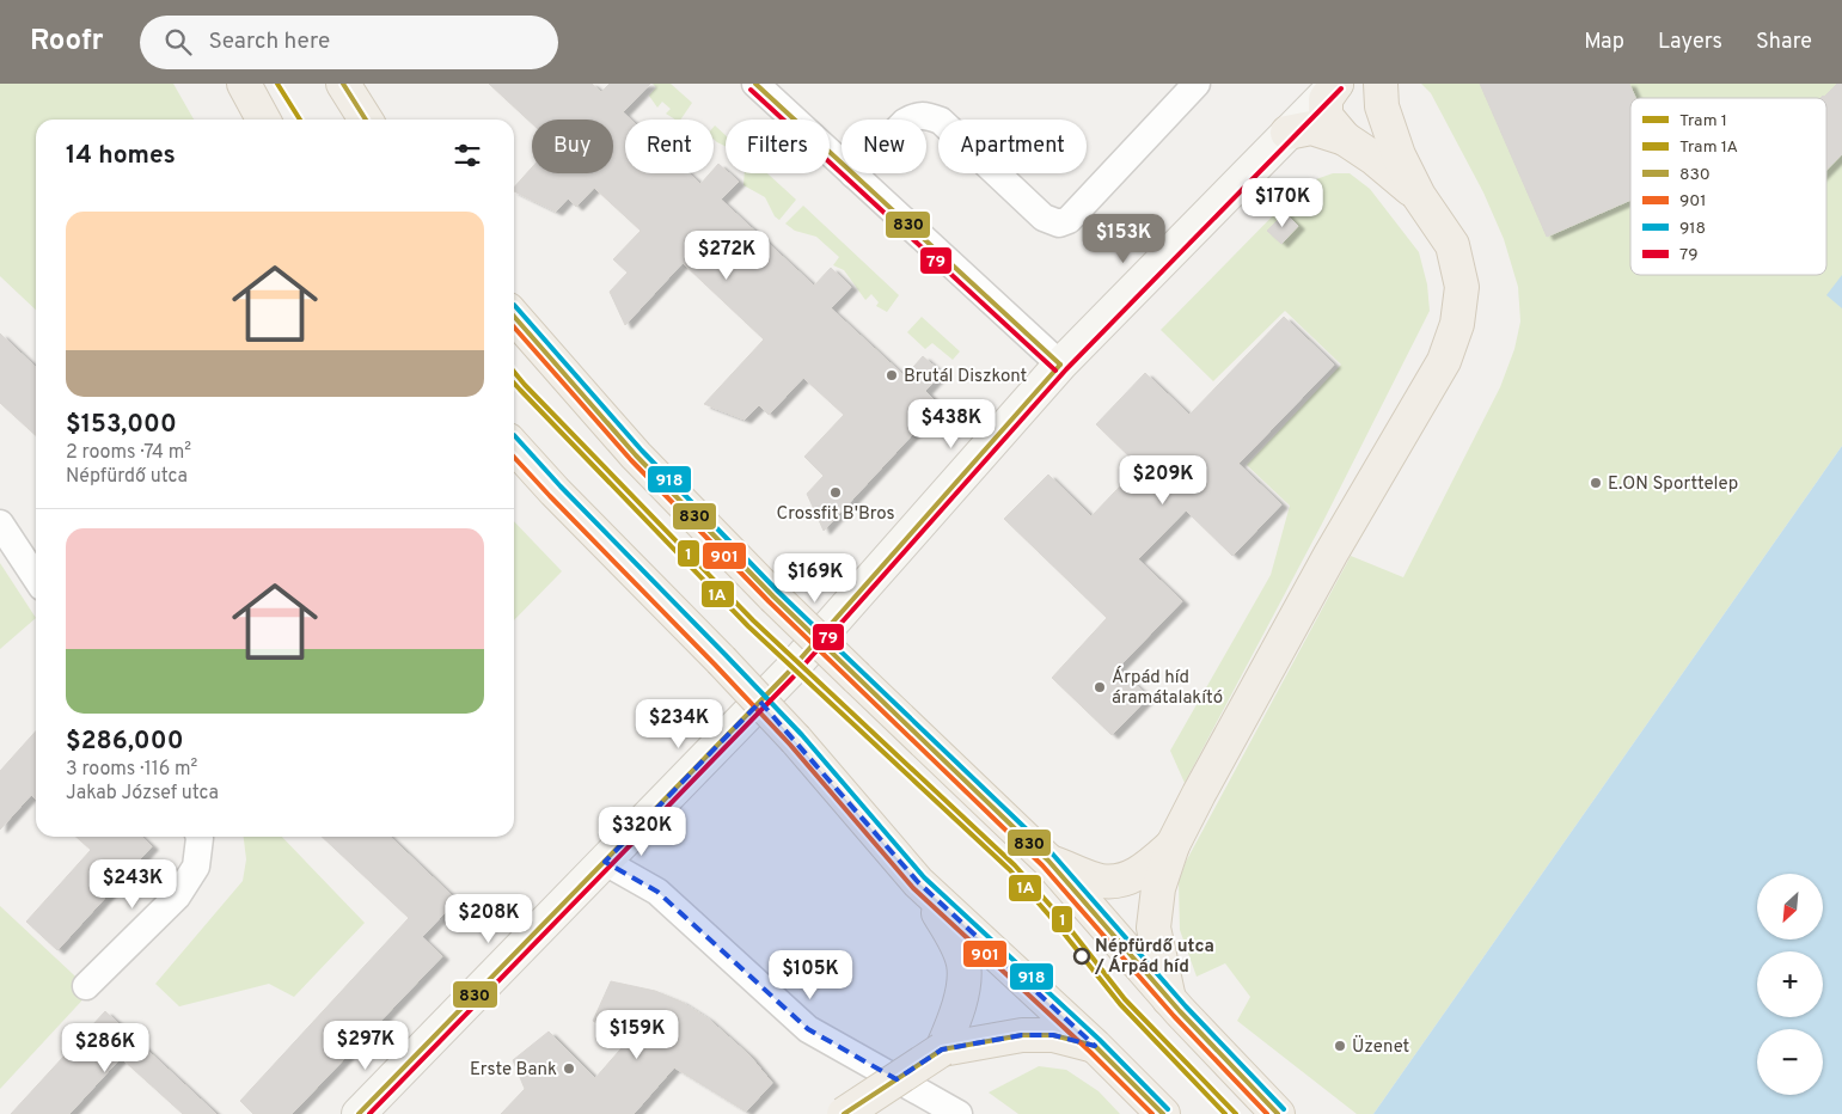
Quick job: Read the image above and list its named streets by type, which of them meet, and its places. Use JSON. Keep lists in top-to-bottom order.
{
  "places": [
    "Brutál Diszkont",
    "E.ON Sporttelep",
    "Crossfit B'Bros",
    "Árpád híd áramátalakító",
    "Népfürdő utca / Árpád híd",
    "Üzenet",
    "Erste Bank"
  ],
  "lines": [
    "tram line 1",
    "transit line 830",
    "transit line 79",
    "transit line 918",
    "transit line 901",
    "tram line 1A"
  ],
  "legend": [
    "Tram 1",
    "Tram 1A",
    "830",
    "901",
    "918",
    "79"
  ],
  "north": "bottom left",
  "page": {
    "header": "Roofr",
    "search": "Search here",
    "nav": ["Map", "Layers", "Share"],
    "chip": [
      "Buy",
      "Rent",
      "Filters",
      "New",
      "Apartment"
    ],
    "heading": "14 homes",
    "price": [
      "$170K",
      "$153K",
      "$272K",
      "$438K",
      "$209K",
      "$169K",
      "$234K",
      "$320K",
      "$243K",
      "$208K",
      "$105K",
      "$159K",
      "$297K",
      "$286K"
    ],
    "list": [
      {
        "name": "$153,000",
        "note": "2 rooms · 74 m² · Népfürdő utca"
      },
      {
        "name": "$286,000",
        "note": "3 rooms · 116 m² · Jakab József utca"
      }
    ],
    "map_buttons": ["+", "−"]
  }
}
